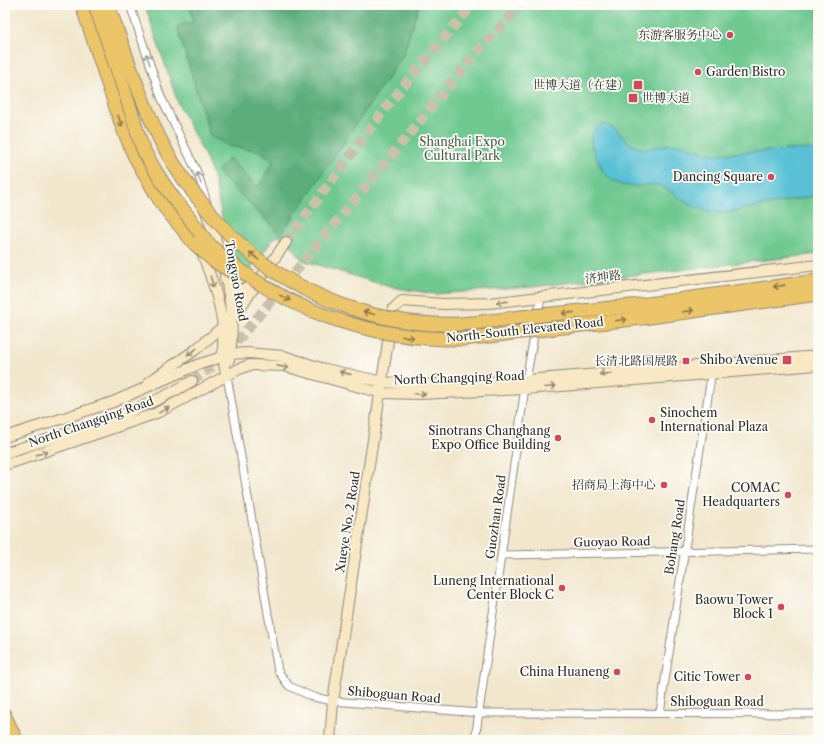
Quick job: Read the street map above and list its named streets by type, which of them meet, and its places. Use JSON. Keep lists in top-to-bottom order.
{
  "streets": {
    "highway": ["North-South Elevated Road"],
    "main road": [
      "济坤路",
      "Tongyao Road",
      "North Changqing Road",
      "Xueye No. 2 Road"
    ],
    "street": [
      "Guozhan Road",
      "Bohang Road",
      "Guoyao Road",
      "Shiboguan Road"
    ]
  },
  "crossings": [
    ["济坤路", "Guozhan Road"],
    ["济坤路", "Xueye No. 2 Road"],
    ["Tongyao Road", "North Changqing Road"],
    ["Tongyao Road", "Shiboguan Road"],
    ["North Changqing Road", "Guozhan Road"],
    ["North Changqing Road", "Xueye No. 2 Road"],
    ["North Changqing Road", "Bohang Road"],
    ["North Changqing Road", "Shiboguan Road"],
    ["Guozhan Road", "Guoyao Road"],
    ["Guozhan Road", "Shiboguan Road"],
    ["Xueye No. 2 Road", "Shiboguan Road"],
    ["Bohang Road", "Guoyao Road"],
    ["Bohang Road", "Shiboguan Road"]
  ],
  "parks": ["Shanghai Expo Cultural Park"],
  "places": {
    "other": [
      "东游客服务中心",
      "Garden Bistro",
      "Dancing Square",
      "Sinochem International Plaza",
      "Sinotrans Changhang Expo Office Building",
      "招商局上海中心",
      "COMAC Headquarters",
      "Luneng International Center Block C",
      "Baowu Tower Block 1",
      "China Huaneng",
      "Citic Tower"
    ],
    "transit": [
      "世博大道（在建）",
      "世博大道",
      "Shibo Avenue",
      "长清北路国展路"
    ]
  }
}
